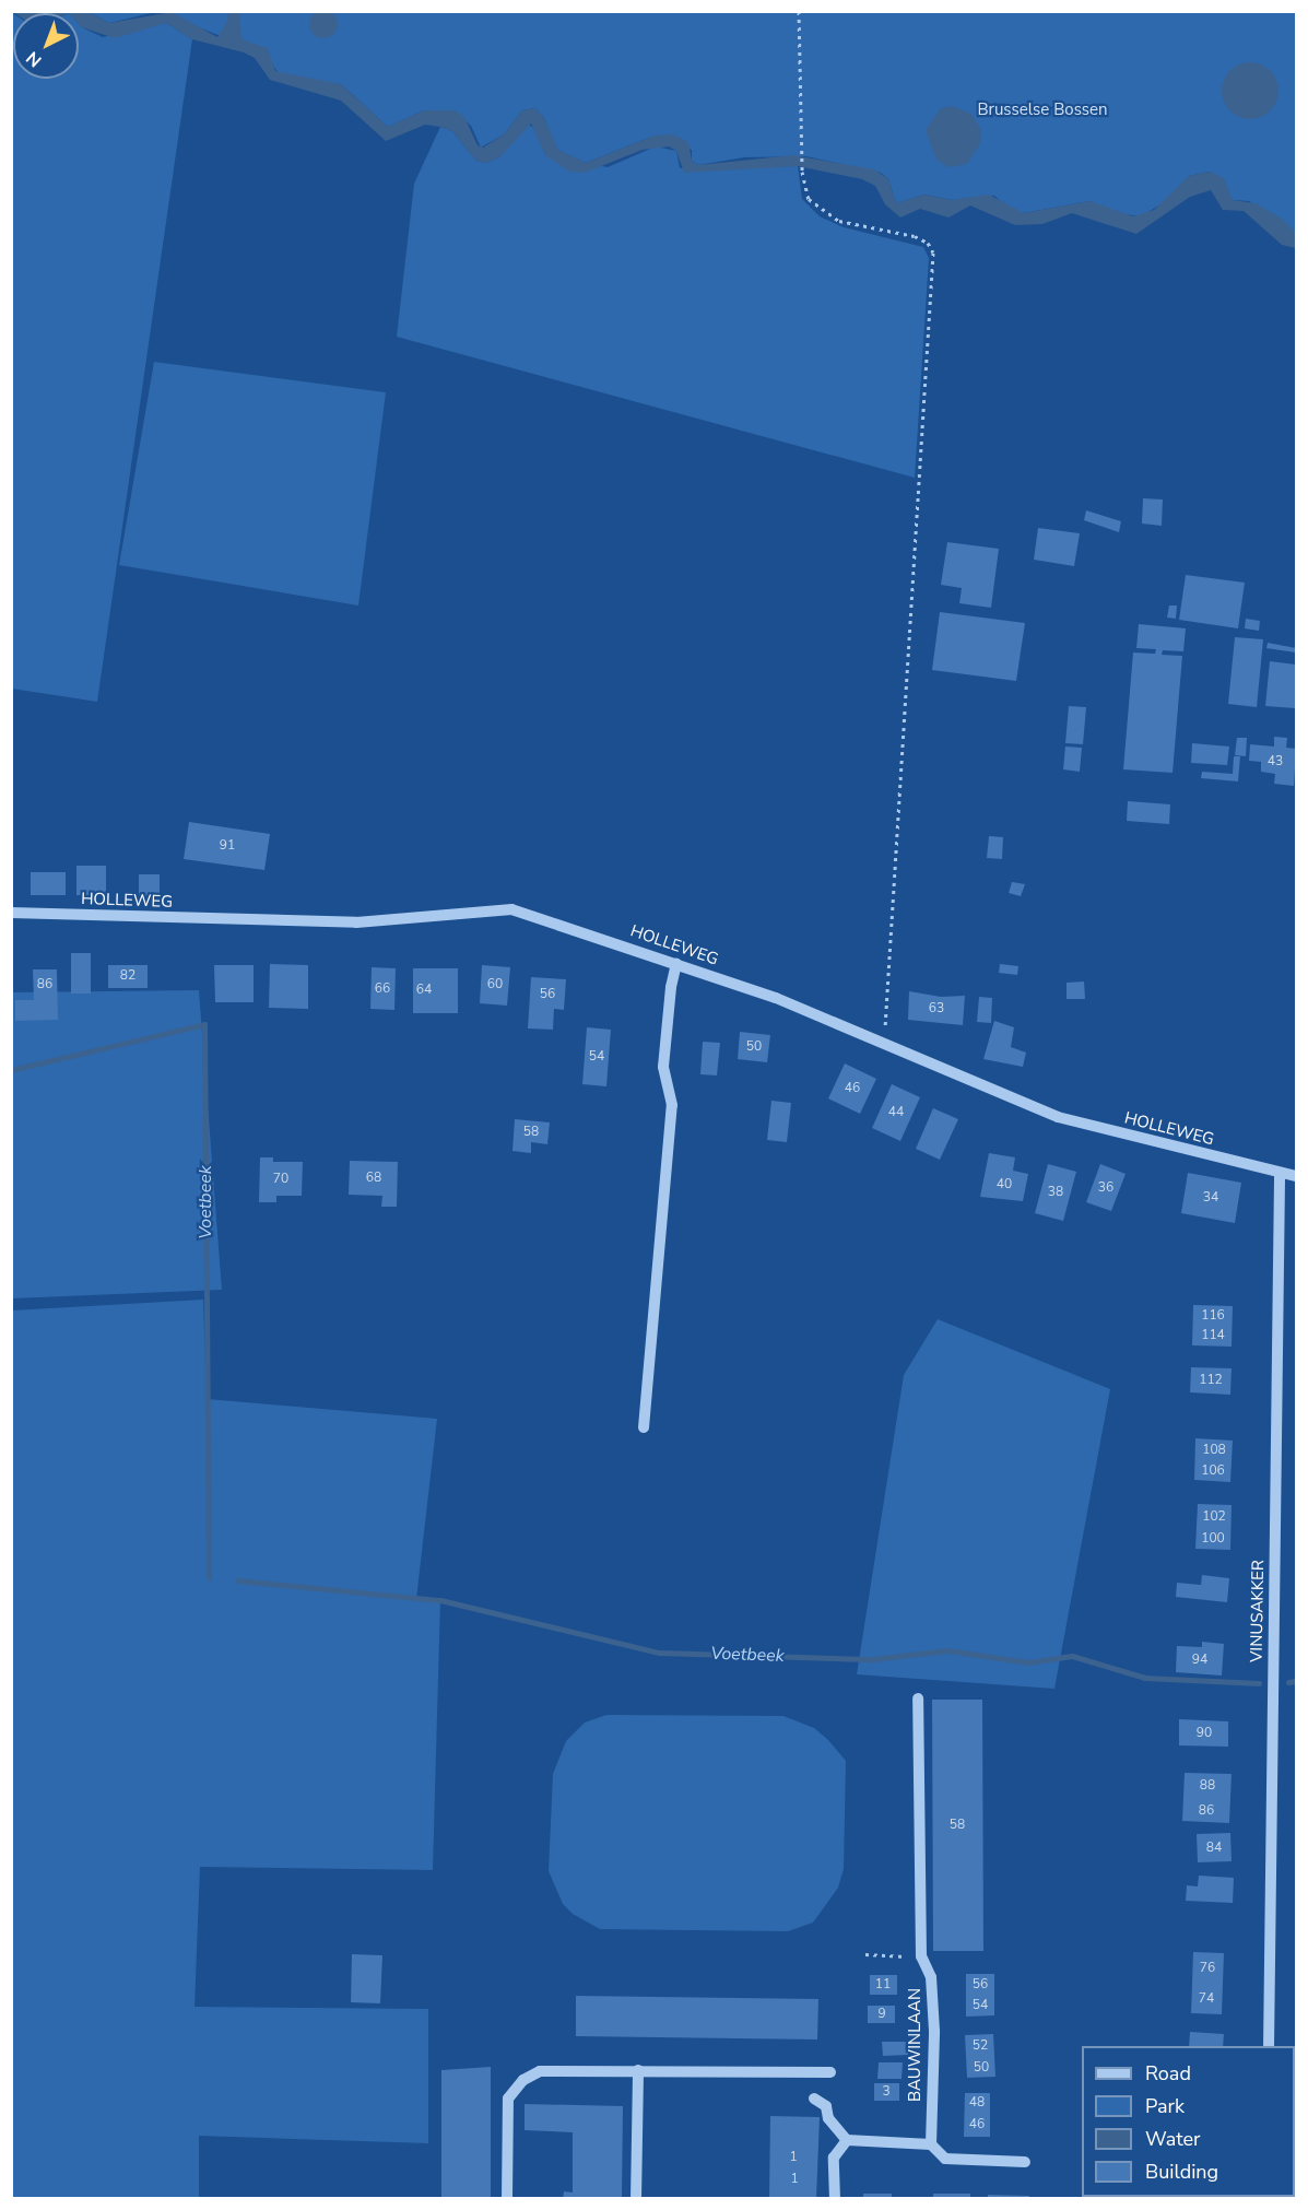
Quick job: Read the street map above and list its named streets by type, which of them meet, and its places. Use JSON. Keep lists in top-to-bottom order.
{
  "streets": {
    "street": ["HOLLEWEG", "VINUSAKKER", "BAUWINLAAN"]
  },
  "crossings": [
    ["HOLLEWEG", "VINUSAKKER"]
  ],
  "water": ["Voetbeek"],
  "parks": ["Brusselse Bossen"],
  "house_numbers": [
    "43",
    "91",
    "82",
    "86",
    "60",
    "66",
    "64",
    "56",
    "63",
    "50",
    "54",
    "46",
    "44",
    "58",
    "68",
    "70",
    "40",
    "36",
    "38",
    "34",
    "116",
    "114",
    "112",
    "108",
    "106",
    "102",
    "100",
    "94",
    "90",
    "88",
    "86",
    "58",
    "84",
    "76",
    "11",
    "56",
    "74",
    "54",
    "9",
    "52",
    "50",
    "3",
    "48",
    "46",
    "1",
    "1"
  ],
  "legend": [
    "Road",
    "Park",
    "Water",
    "Building"
  ],
  "north": "bottom left"
}
